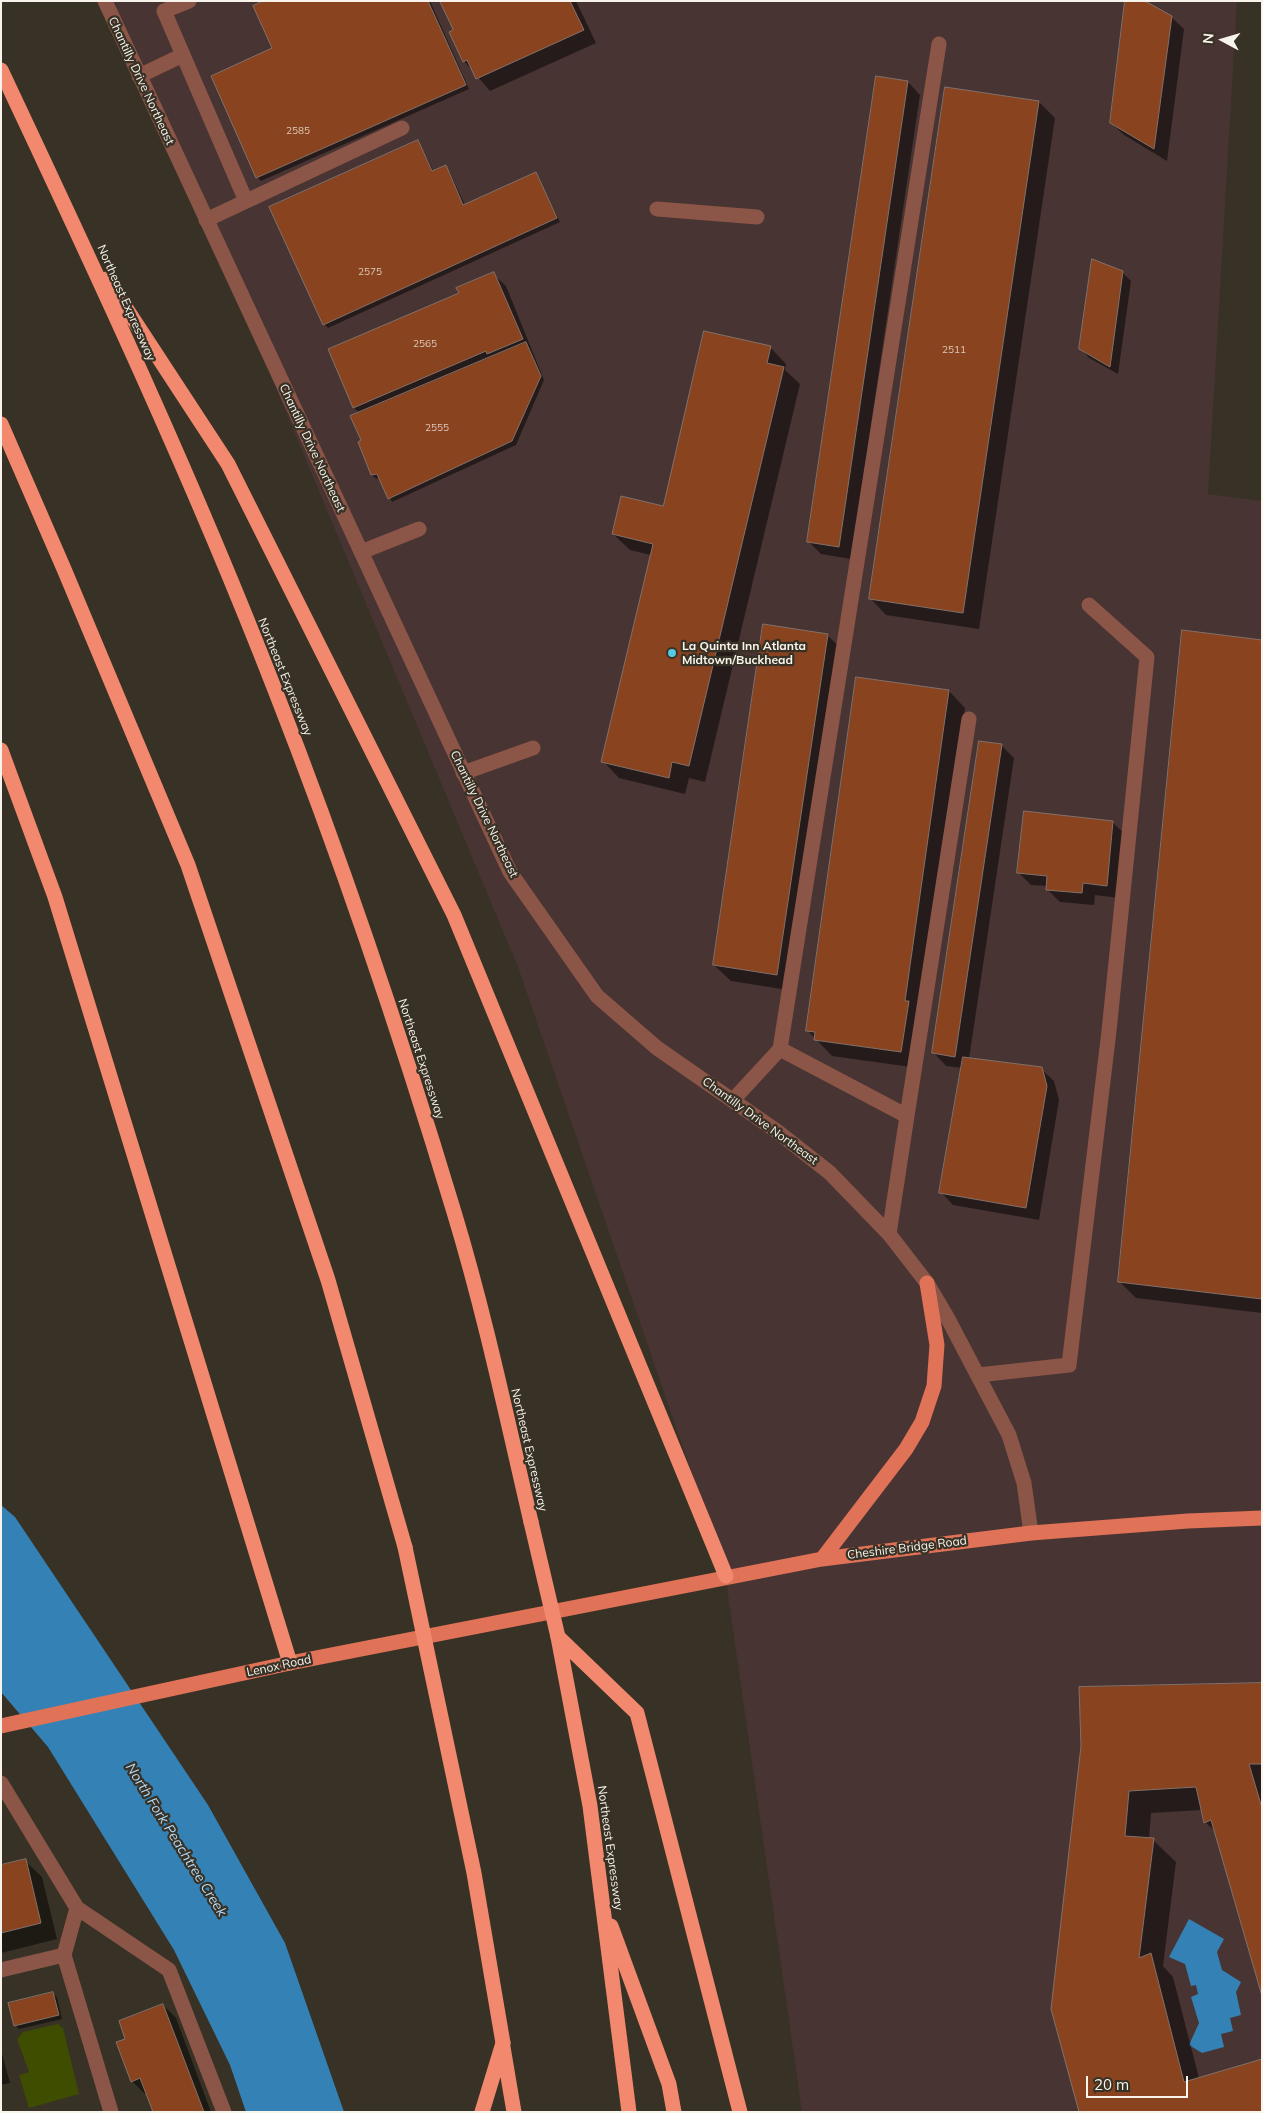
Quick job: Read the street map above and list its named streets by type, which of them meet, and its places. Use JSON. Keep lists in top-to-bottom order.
{
  "streets": {
    "highway": ["Northeast Expressway"],
    "main road": ["Cheshire Bridge Road", "Lenox Road"],
    "street": ["Chantilly Drive Northeast"]
  },
  "crossings": [
    ["Chantilly Drive Northeast", "Cheshire Bridge Road"],
    ["Cheshire Bridge Road", "Lenox Road"]
  ],
  "water": ["North Fork Peachtree Creek"],
  "places": ["La Quinta Inn Atlanta Midtown/Buckhead"],
  "house_numbers": [
    "2585",
    "2575",
    "2565",
    "2511",
    "2555"
  ],
  "scale_bar": "20 m",
  "north": "left"
}
